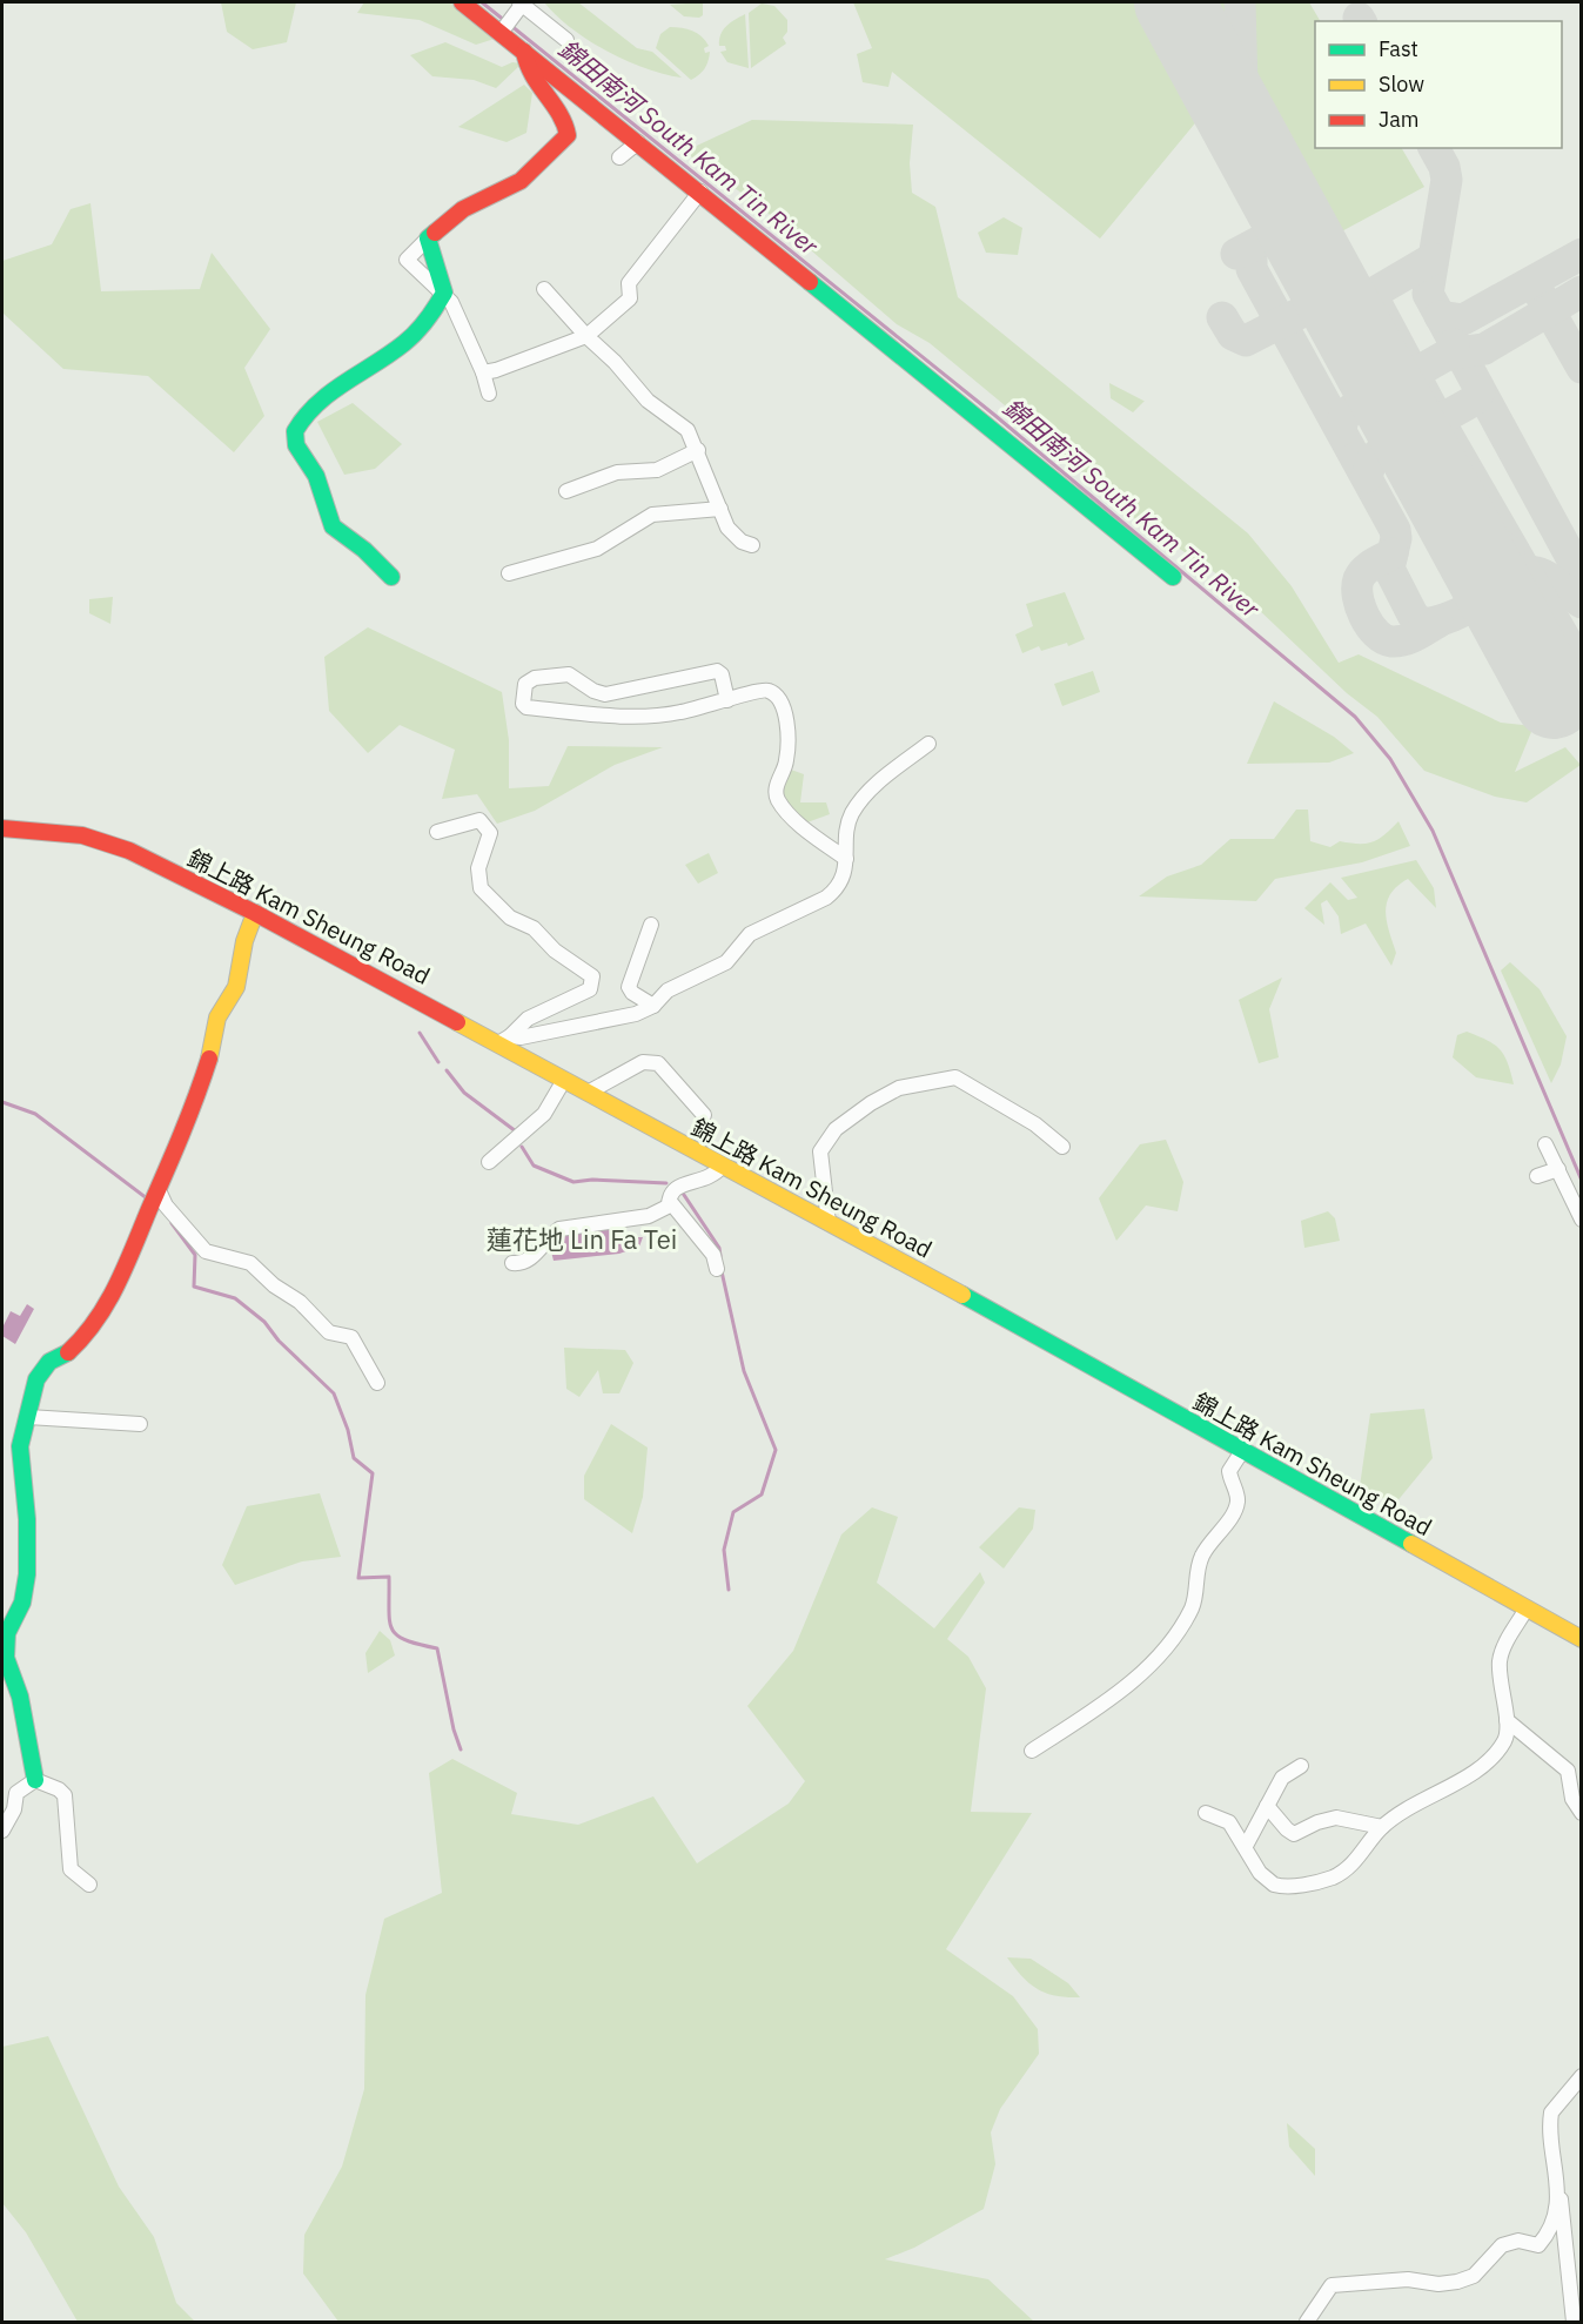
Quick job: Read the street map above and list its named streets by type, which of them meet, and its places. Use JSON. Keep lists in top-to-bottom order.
{
  "streets": {
    "street": ["錦上路 Kam Sheung Road"]
  },
  "districts": ["蓮花地 Lin Fa Tei"],
  "water": ["錦田南河 South Kam Tin River"],
  "legend": ["Fast", "Slow", "Jam"]
}
